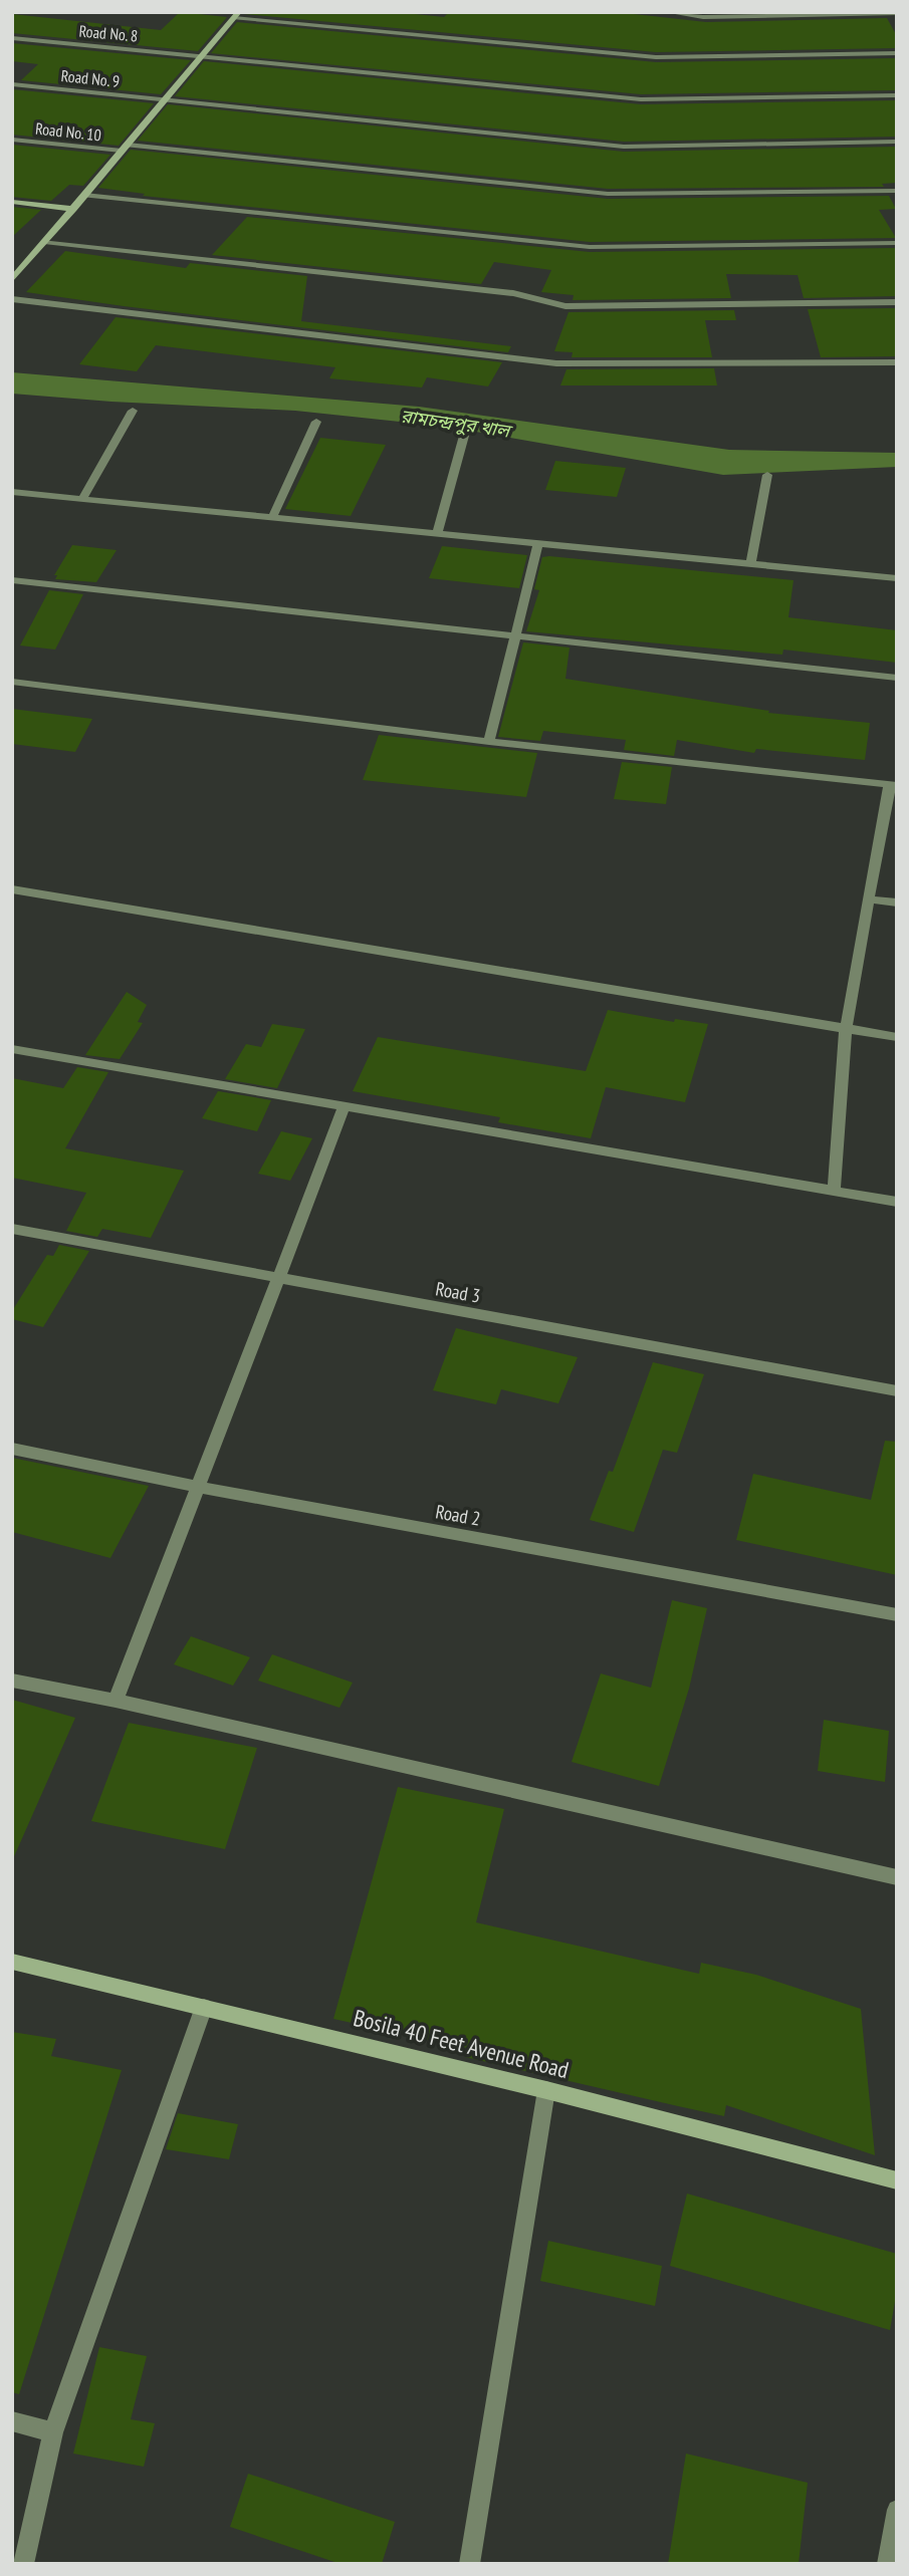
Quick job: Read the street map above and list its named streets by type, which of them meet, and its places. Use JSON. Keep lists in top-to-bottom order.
{
  "streets": {
    "street": [
      "Road No. 8",
      "Road No. 9",
      "Road No. 10",
      "Road 3",
      "Road 2",
      "Bosila 40 Feet Avenue Road"
    ]
  },
  "water": ["রামচন্দ্রপুর খাল"]
}
